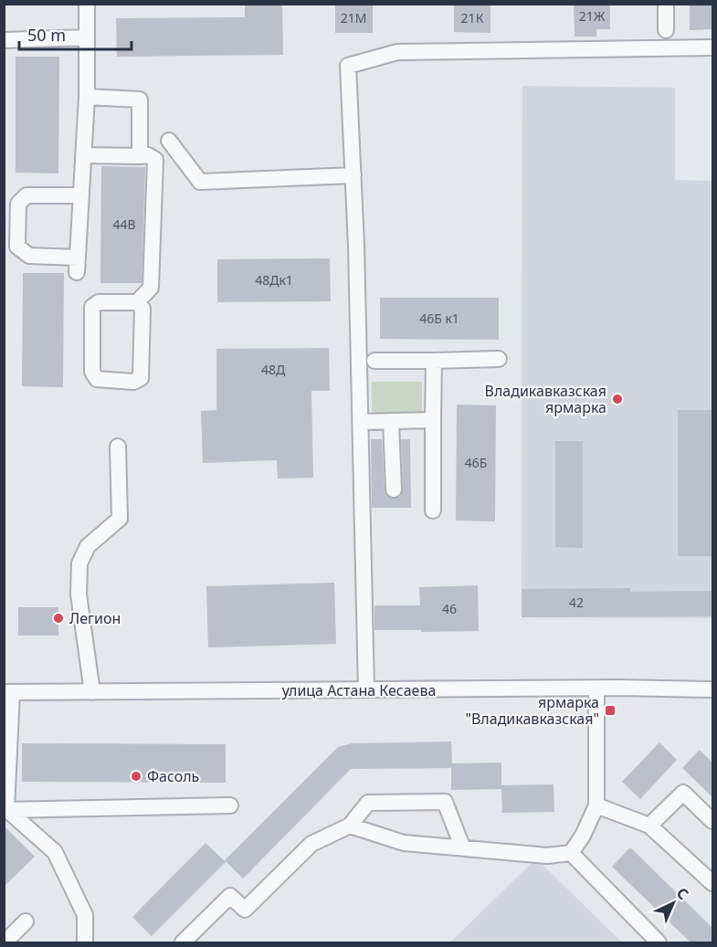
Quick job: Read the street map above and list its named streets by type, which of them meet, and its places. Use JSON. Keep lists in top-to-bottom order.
{
  "streets": {
    "street": ["улица Астана Кесаева"]
  },
  "places": {
    "other": ["Владикавказская ярмарка", "Легион", "Фасоль"],
    "transit": ["ярмарка \"Владикавказская\""]
  },
  "house_numbers": [
    "21Ж",
    "21М",
    "21К",
    "44В",
    "48Дк1",
    "46Б к1",
    "48Д",
    "46Б",
    "42",
    "46"
  ],
  "scale_bar": "50 m",
  "north": "top right"
}
